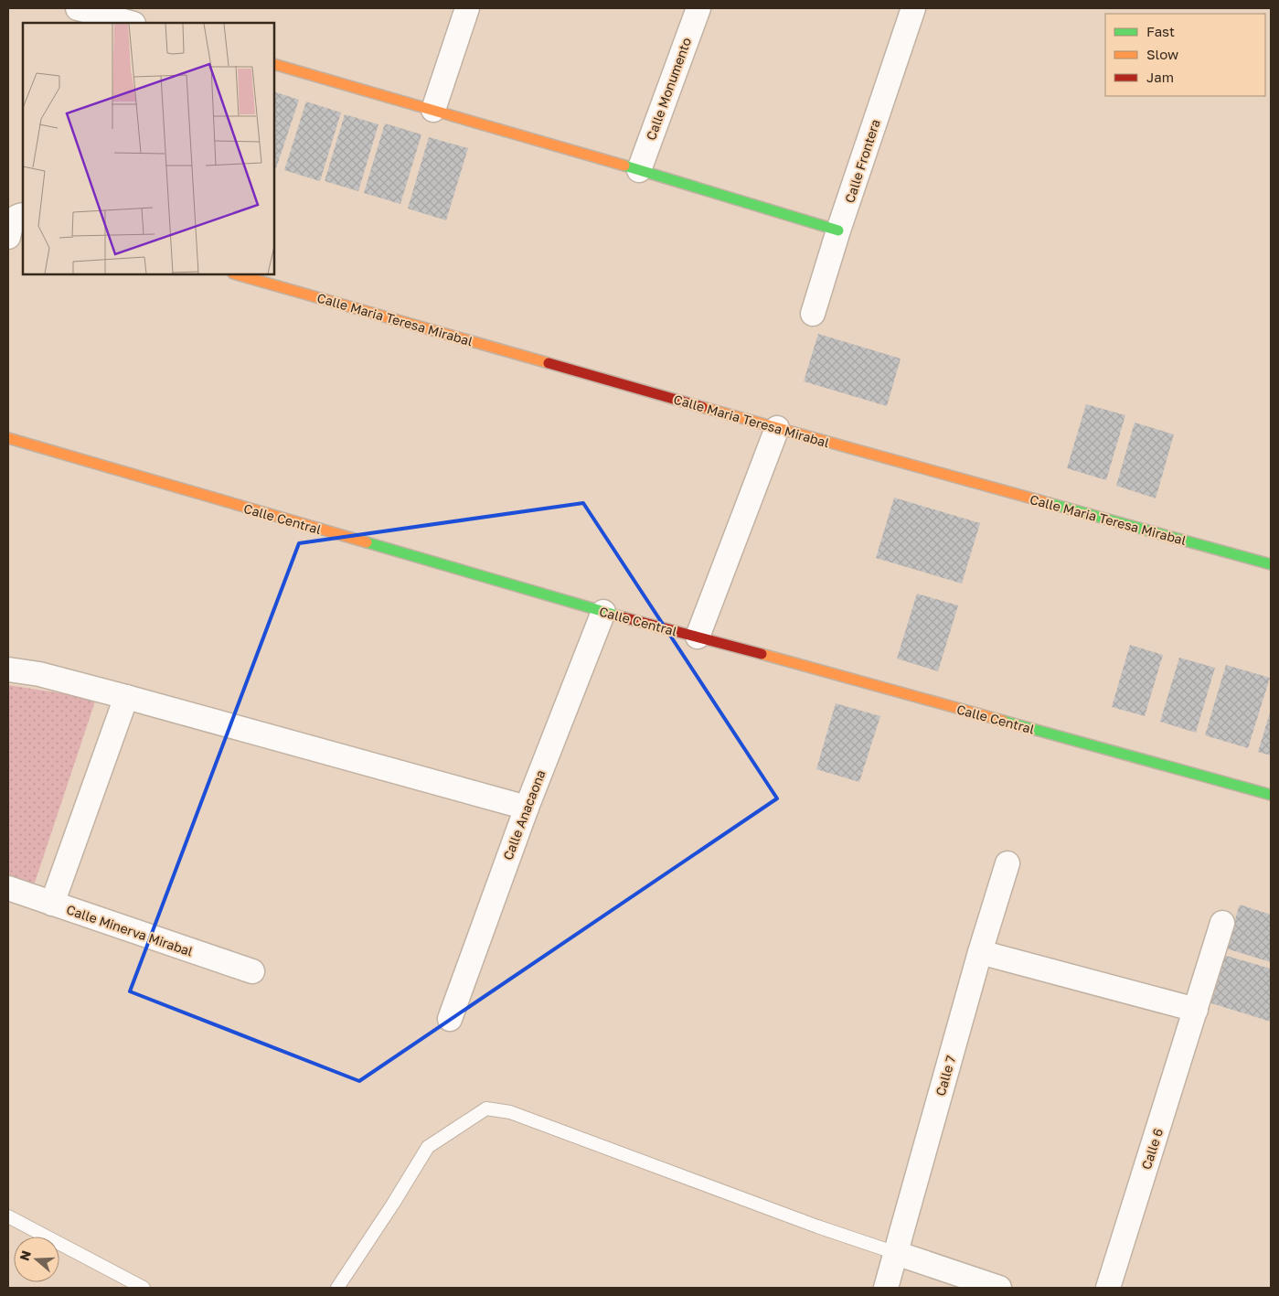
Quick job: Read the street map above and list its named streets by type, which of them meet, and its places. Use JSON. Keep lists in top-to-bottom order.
{
  "streets": {
    "street": [
      "Calle Monumento",
      "Calle Frontera",
      "Calle Maria Teresa Mirabal",
      "Calle Central",
      "Calle Anacaona",
      "Calle Minerva Mirabal",
      "Calle 7",
      "Calle 6"
    ]
  },
  "crossings": [
    ["Calle Central", "Calle Anacaona"]
  ],
  "legend": ["Fast", "Slow", "Jam"],
  "north": "left"
}
